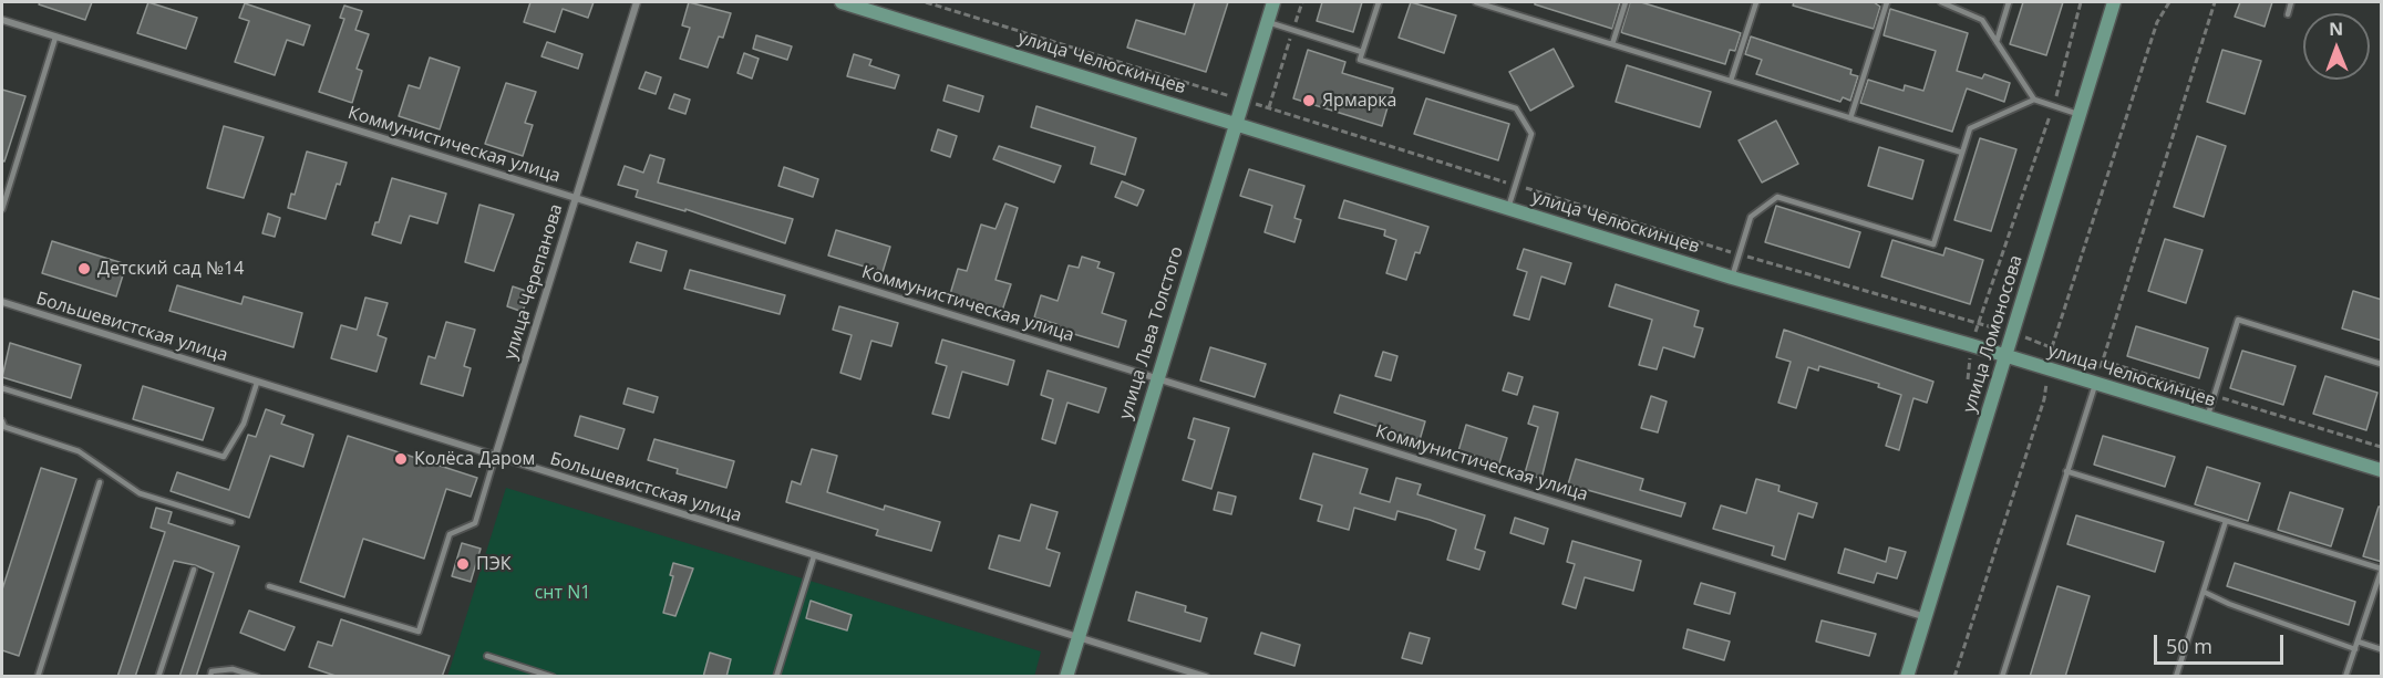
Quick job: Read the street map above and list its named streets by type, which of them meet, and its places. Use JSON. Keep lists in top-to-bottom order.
{
  "streets": {
    "street": [
      "улица Челюскинцев",
      "Коммунистическая улица",
      "улица Черепанова",
      "Большевистская улица",
      "улица Льва Толстого",
      "улица Ломоносова"
    ]
  },
  "crossings": [
    ["улица Челюскинцев", "улица Льва Толстого"],
    ["улица Челюскинцев", "улица Ломоносова"],
    ["Коммунистическая улица", "улица Черепанова"],
    ["Коммунистическая улица", "улица Льва Толстого"],
    ["Коммунистическая улица", "улица Ломоносова"],
    ["улица Черепанова", "Большевистская улица"],
    ["Большевистская улица", "улица Льва Толстого"]
  ],
  "parks": ["снт N1"],
  "places": [
    "Ярмарка",
    "Детский сад №14",
    "Колёса Даром",
    "ПЭК"
  ],
  "scale_bar": "50 m",
  "north": "top"
}
